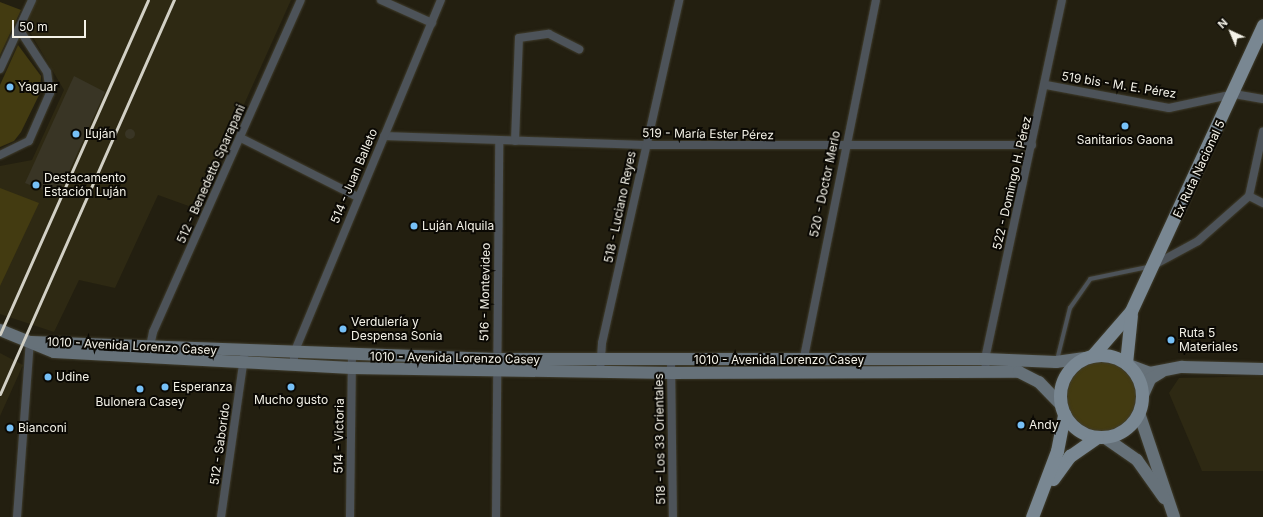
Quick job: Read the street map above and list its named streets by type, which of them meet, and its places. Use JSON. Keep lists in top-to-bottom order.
{
  "streets": {
    "main road": ["Ex Ruta Nacional 5", "1010 - Avenida Lorenzo Casey"],
    "street": [
      "519 bis - M. E. Pérez",
      "519 - María Ester Pérez",
      "512 - Benedetto Sparapani",
      "514 - Juan Balleto",
      "522 - Domingo H. Pérez",
      "520 - Doctor Merlo",
      "518 - Luciano Reyes",
      "516 - Montevideo",
      "514 - Victoria",
      "518 - Los 33 Orientales",
      "512 - Saborido"
    ]
  },
  "crossings": [
    ["519 bis - M. E. Pérez", "Ex Ruta Nacional 5"],
    ["519 bis - M. E. Pérez", "522 - Domingo H. Pérez"],
    ["519 - María Ester Pérez", "514 - Juan Balleto"],
    ["519 - María Ester Pérez", "522 - Domingo H. Pérez"],
    ["519 - María Ester Pérez", "520 - Doctor Merlo"],
    ["519 - María Ester Pérez", "518 - Luciano Reyes"],
    ["519 - María Ester Pérez", "516 - Montevideo"],
    ["Ex Ruta Nacional 5", "1010 - Avenida Lorenzo Casey"],
    ["512 - Benedetto Sparapani", "1010 - Avenida Lorenzo Casey"],
    ["514 - Juan Balleto", "1010 - Avenida Lorenzo Casey"],
    ["522 - Domingo H. Pérez", "1010 - Avenida Lorenzo Casey"],
    ["520 - Doctor Merlo", "1010 - Avenida Lorenzo Casey"],
    ["518 - Luciano Reyes", "1010 - Avenida Lorenzo Casey"],
    ["516 - Montevideo", "1010 - Avenida Lorenzo Casey"],
    ["1010 - Avenida Lorenzo Casey", "514 - Victoria"],
    ["1010 - Avenida Lorenzo Casey", "518 - Los 33 Orientales"],
    ["1010 - Avenida Lorenzo Casey", "512 - Saborido"]
  ],
  "places": [
    "Yaguar",
    "Sanitarios Gaona",
    "Luján",
    "Destacamento Estación Luján",
    "Luján Alquila",
    "Verdulería y Despensa Sonia",
    "Ruta 5 Materiales",
    "Udine",
    "Esperanza",
    "Mucho gusto",
    "Bulonera Casey",
    "Andy",
    "Bianconi"
  ],
  "scale_bar": "50 m",
  "north": "top left"
}
